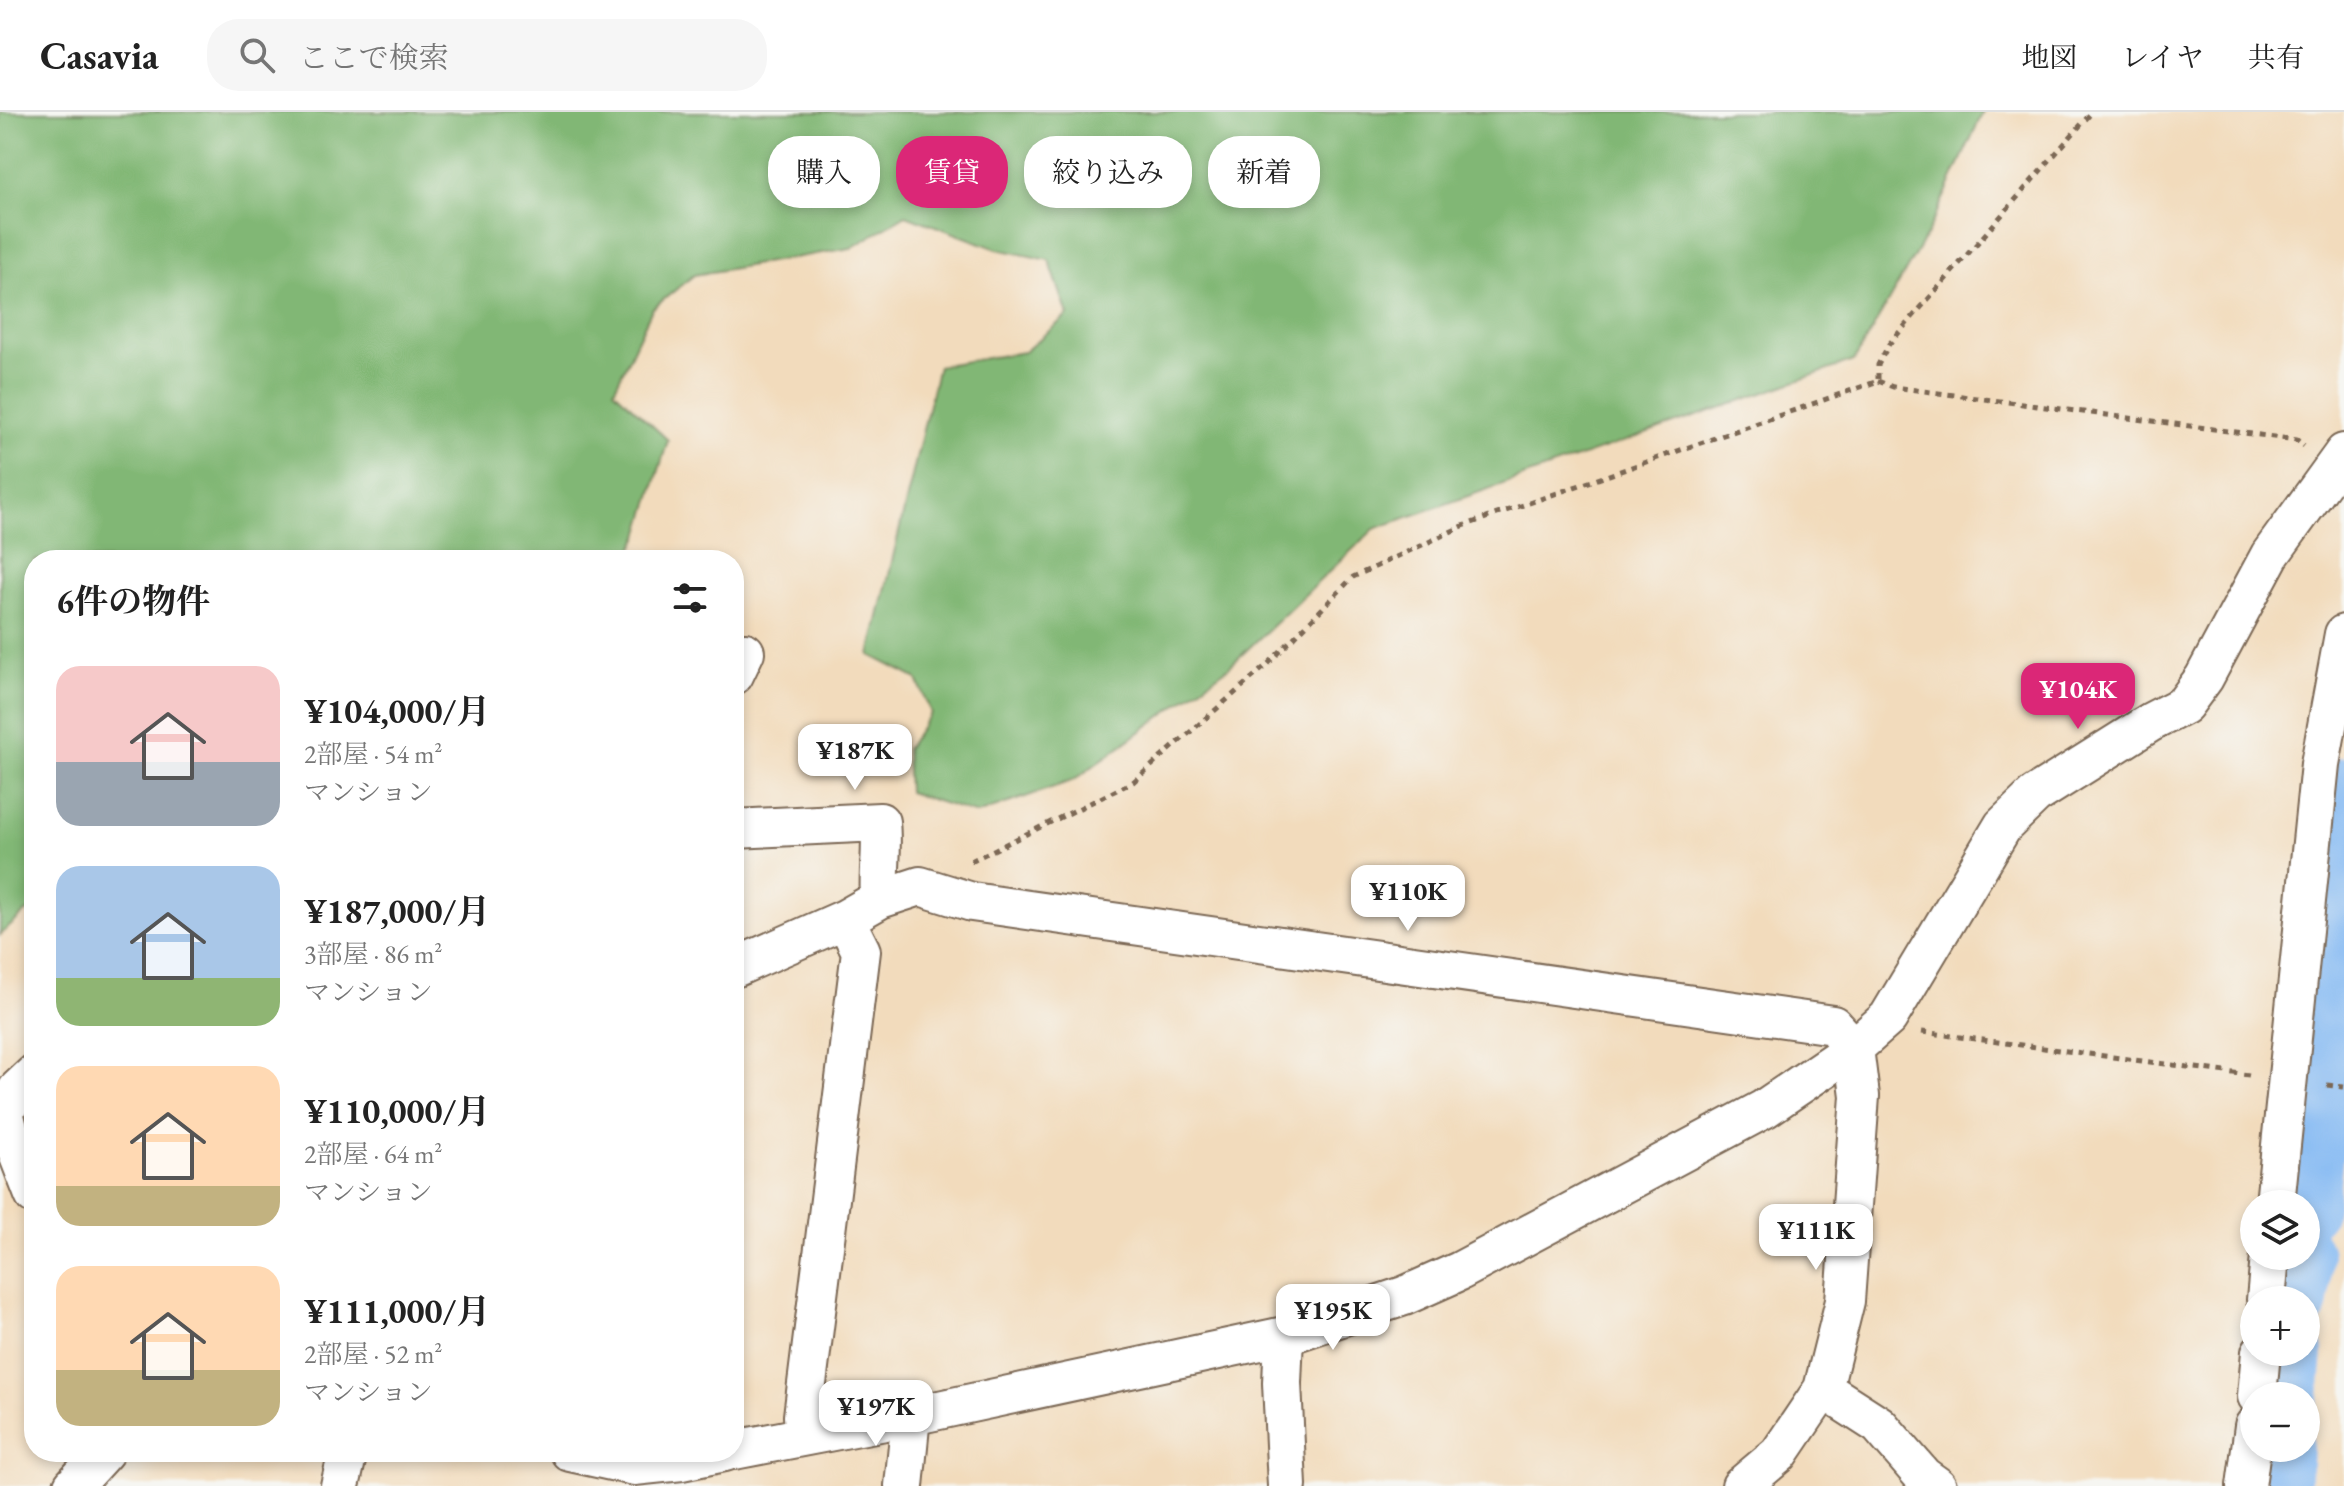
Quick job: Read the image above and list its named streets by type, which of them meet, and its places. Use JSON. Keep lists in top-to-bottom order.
{
  "page": {
    "header": "Casavia",
    "search": "ここで検索",
    "nav": ["地図", "レイヤ", "共有"],
    "chip": [
      "購入",
      "賃貸",
      "絞り込み",
      "新着"
    ],
    "heading": "6件の物件",
    "list": [
      {
        "name": "¥104,000/月",
        "note": "2部屋 · 54 m² · マンション"
      },
      {
        "name": "¥187,000/月",
        "note": "3部屋 · 86 m² · マンション"
      },
      {
        "name": "¥110,000/月",
        "note": "2部屋 · 64 m² · マンション"
      },
      {
        "name": "¥111,000/月",
        "note": "2部屋 · 52 m² · マンション"
      }
    ],
    "price": [
      "¥104K",
      "¥187K",
      "¥110K",
      "¥111K",
      "¥195K",
      "¥197K"
    ],
    "map_buttons": ["+", "−"]
  }
}
